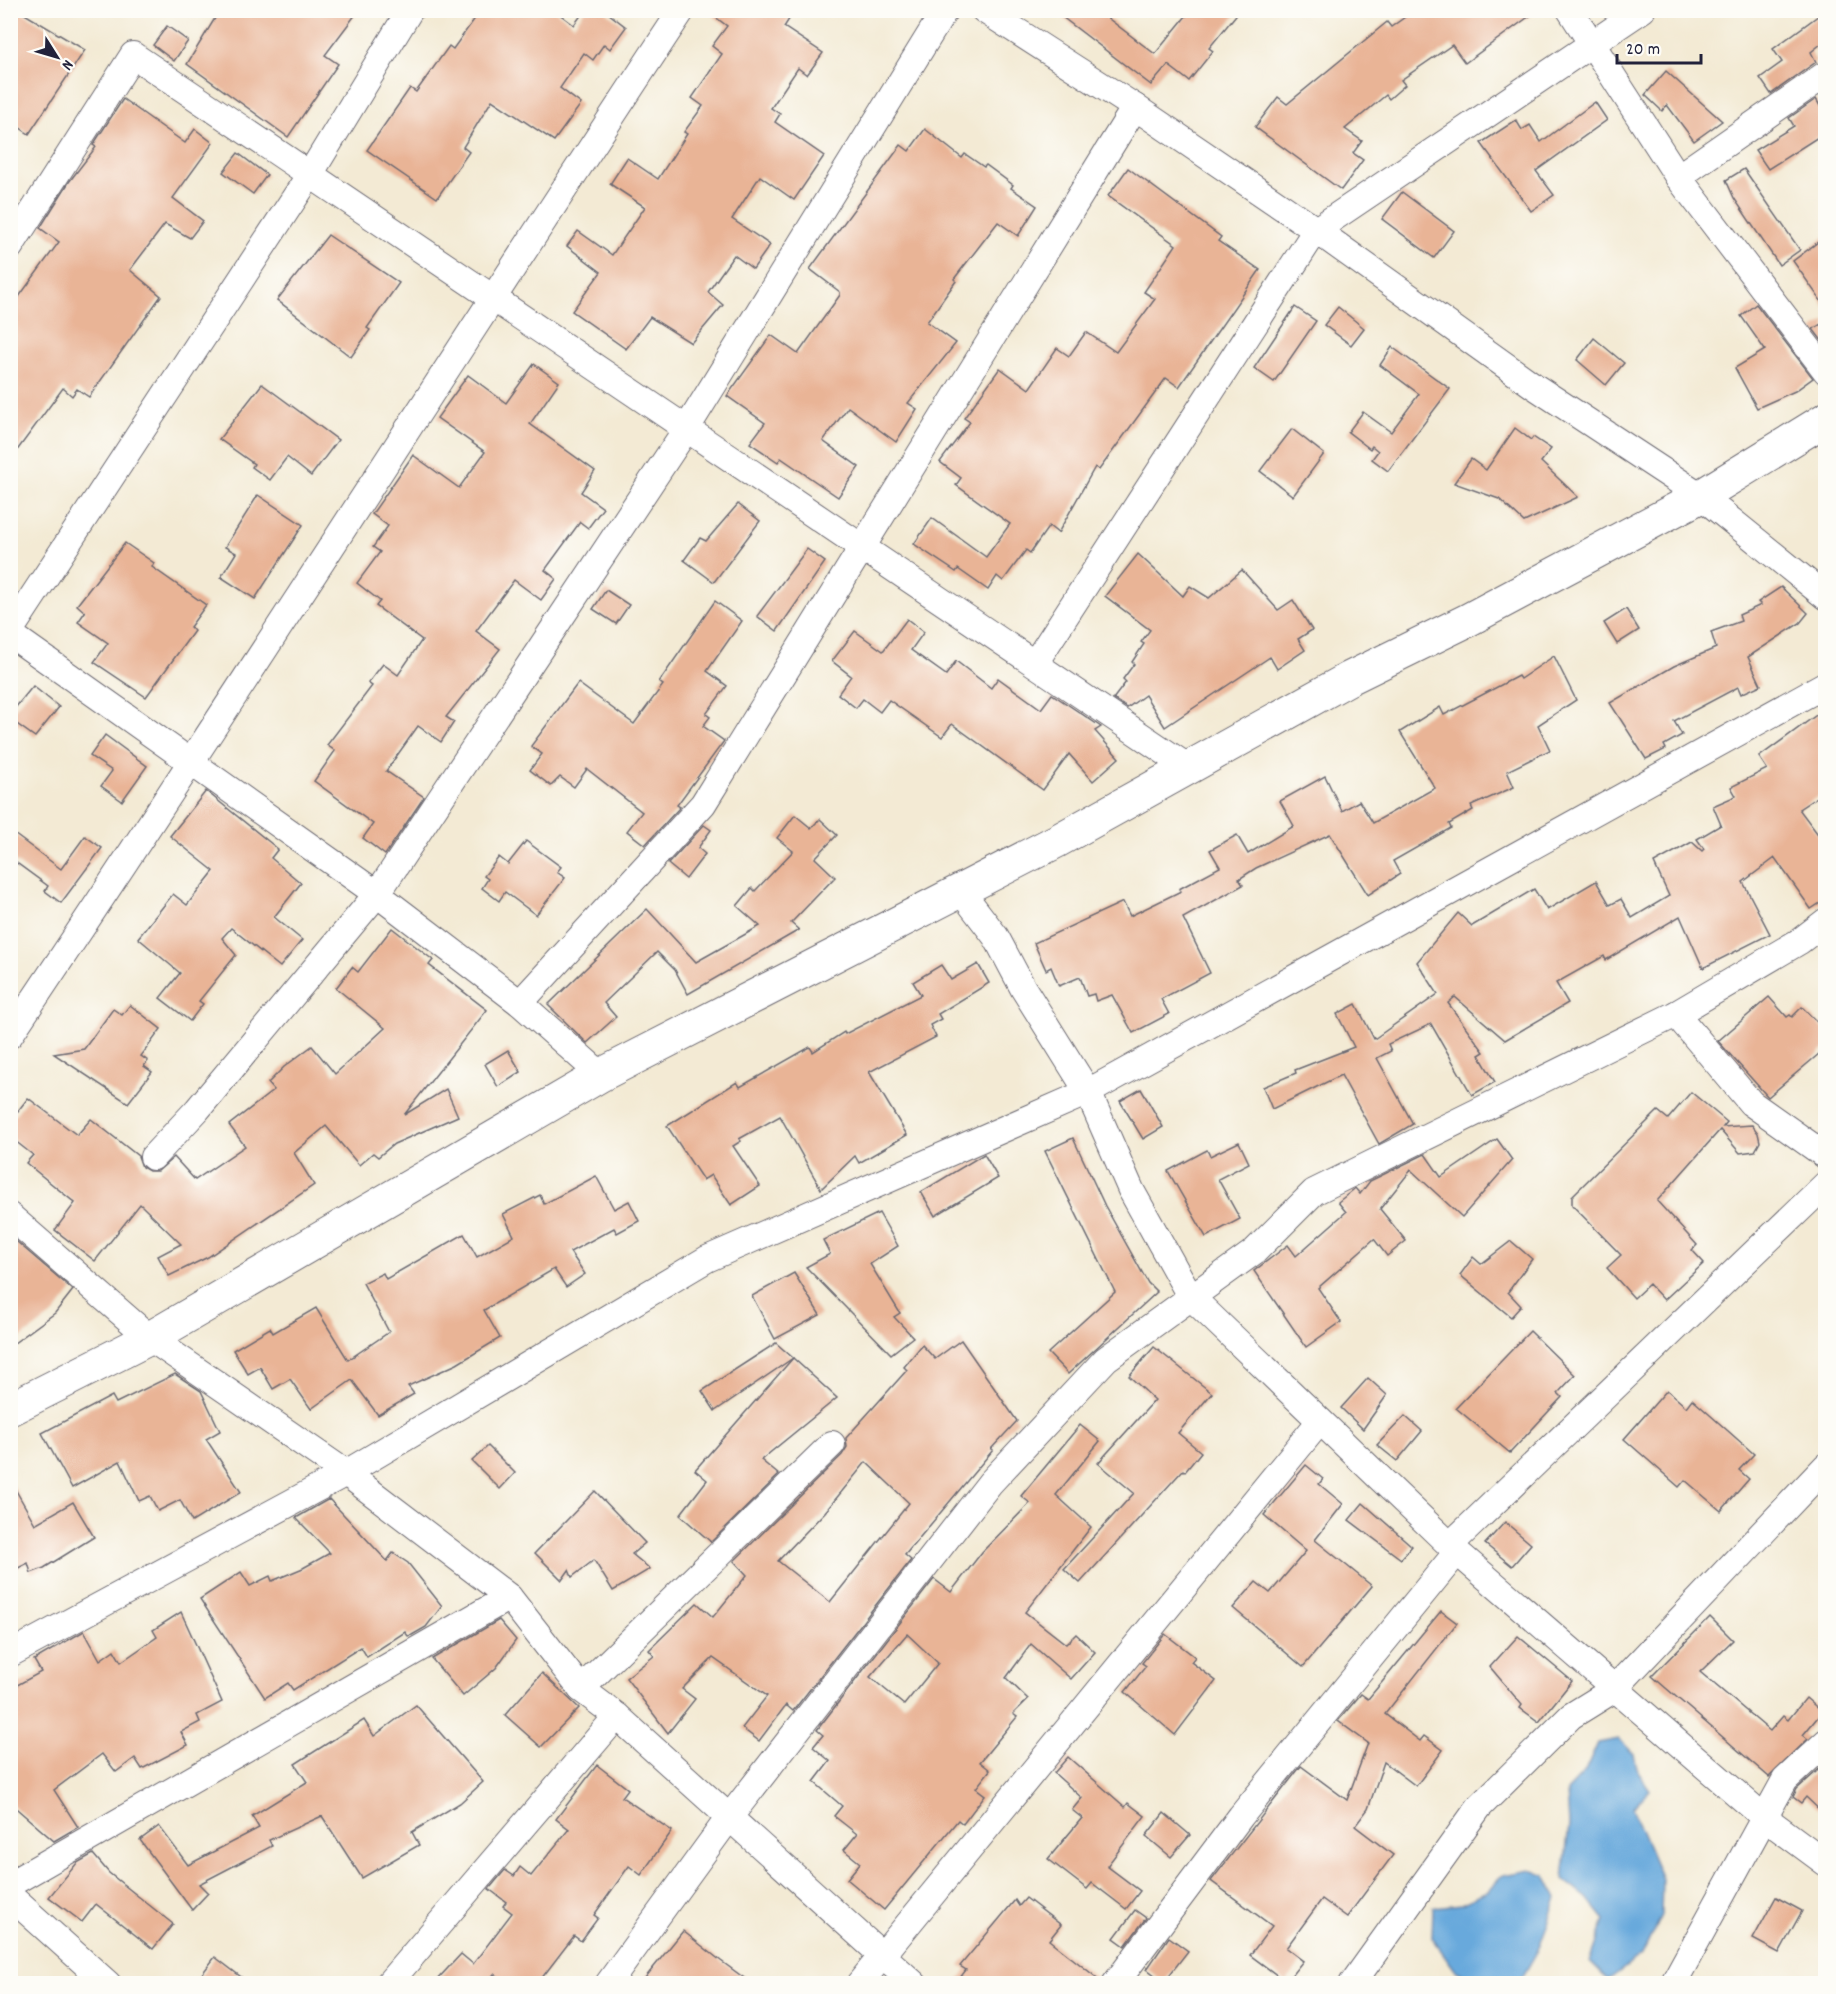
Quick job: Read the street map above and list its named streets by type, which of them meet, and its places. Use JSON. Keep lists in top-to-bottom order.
{
  "scale_bar": "20 m",
  "north": "bottom right"
}
